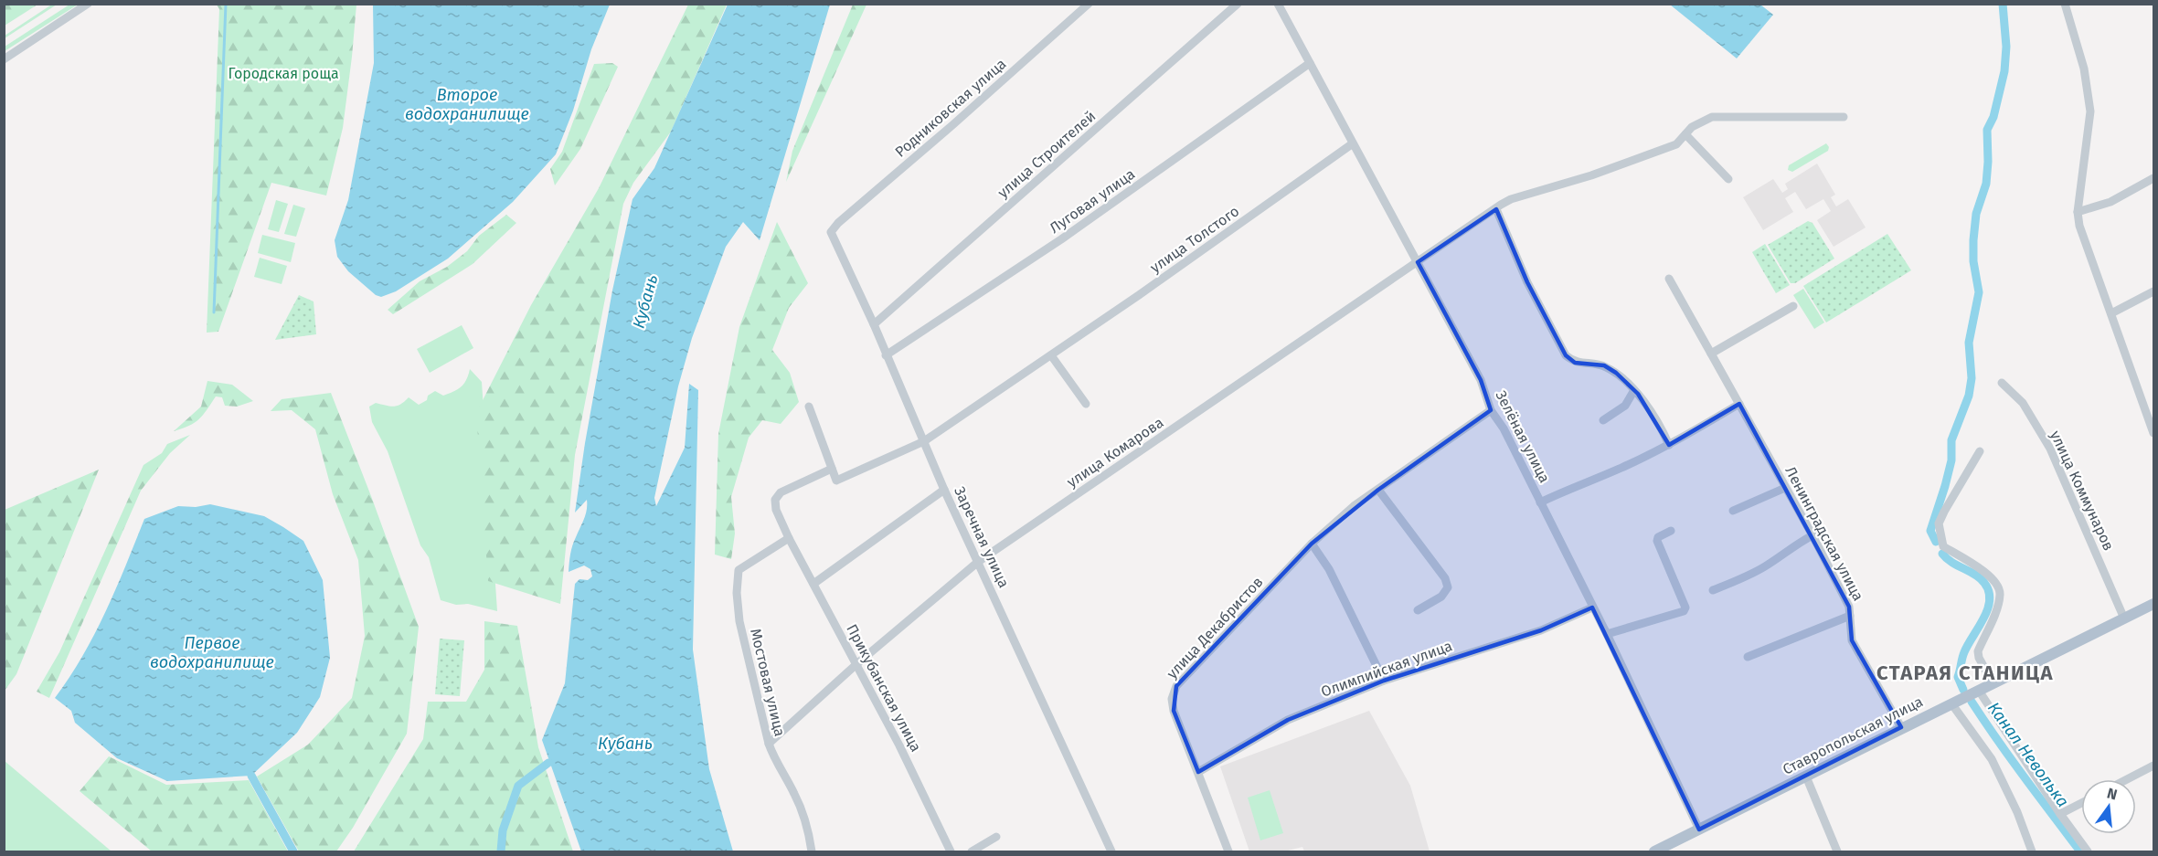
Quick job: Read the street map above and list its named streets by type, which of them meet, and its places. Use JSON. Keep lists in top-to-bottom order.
{
  "streets": {
    "main road": ["Ставропольская улица"],
    "street": [
      "Родниковская улица",
      "улица Строителей",
      "Луговая улица",
      "улица Толстого",
      "Зелёная улица",
      "улица Комарова",
      "улица Коммунаров",
      "Ленинградская улица",
      "Заречная улица",
      "улица Декабристов",
      "Олимпийская улица",
      "Мостовая улица",
      "Прикубанская улица"
    ]
  },
  "crossings": [
    ["Родниковская улица", "Заречная улица"],
    ["улица Строителей", "Заречная улица"],
    ["Луговая улица", "Зелёная улица"],
    ["Луговая улица", "Заречная улица"],
    ["улица Толстого", "Зелёная улица"],
    ["улица Толстого", "Заречная улица"],
    ["улица Толстого", "Прикубанская улица"],
    ["Зелёная улица", "улица Комарова"],
    ["Зелёная улица", "улица Декабристов"],
    ["Зелёная улица", "Олимпийская улица"],
    ["Зелёная улица", "Ставропольская улица"],
    ["улица Комарова", "Заречная улица"],
    ["улица Комарова", "Мостовая улица"],
    ["улица Комарова", "Прикубанская улица"],
    ["улица Коммунаров", "Ставропольская улица"],
    ["Ленинградская улица", "Ставропольская улица"],
    ["улица Декабристов", "Олимпийская улица"],
    ["Мостовая улица", "Прикубанская улица"]
  ],
  "districts": ["СТАРАЯ СТАНИЦА"],
  "water": [
    "Второе водохранилище",
    "Кубань",
    "Первое водохранилище",
    "Канал Неволька"
  ],
  "parks": ["Городская роща"],
  "north": "top"
}
